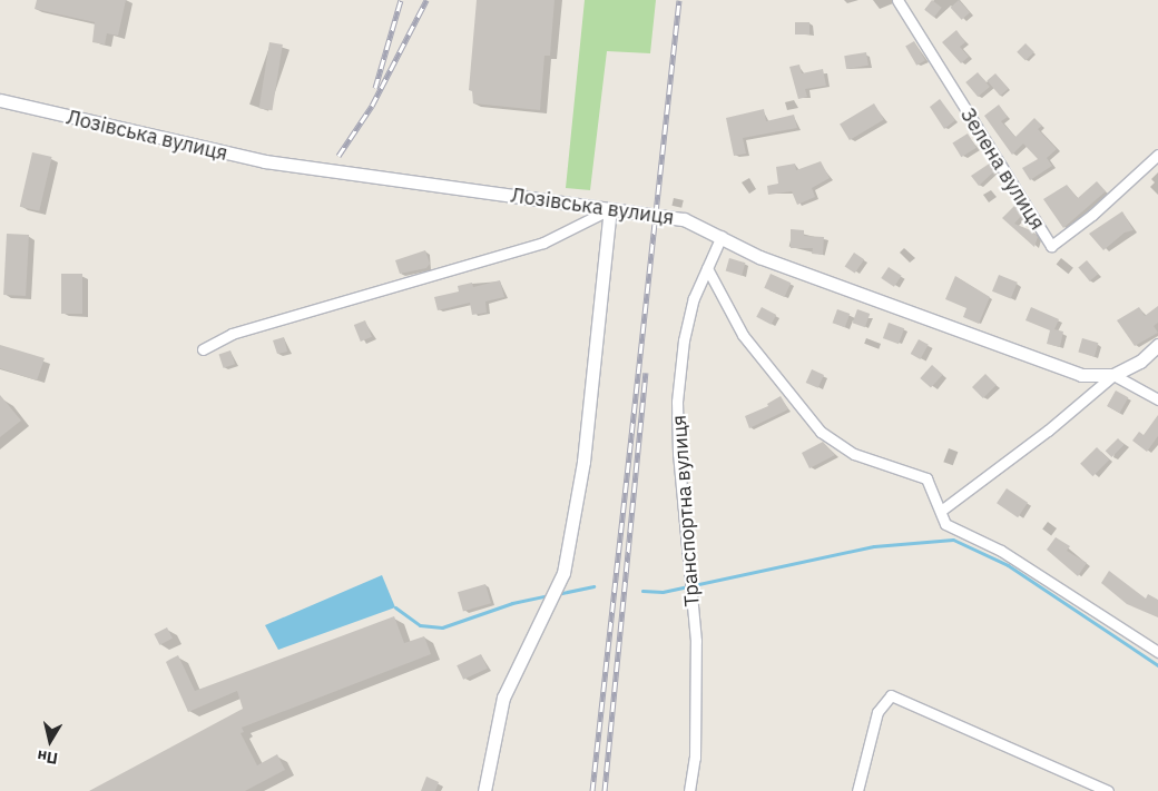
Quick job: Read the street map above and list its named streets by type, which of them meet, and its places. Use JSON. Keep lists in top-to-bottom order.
{
  "streets": {
    "main road": ["Лозівська вулиця"],
    "street": ["Зелена вулиця", "Транспортна вулиця"]
  },
  "crossings": [
    ["Лозівська вулиця", "Транспортна вулиця"]
  ],
  "north": "bottom"
}
